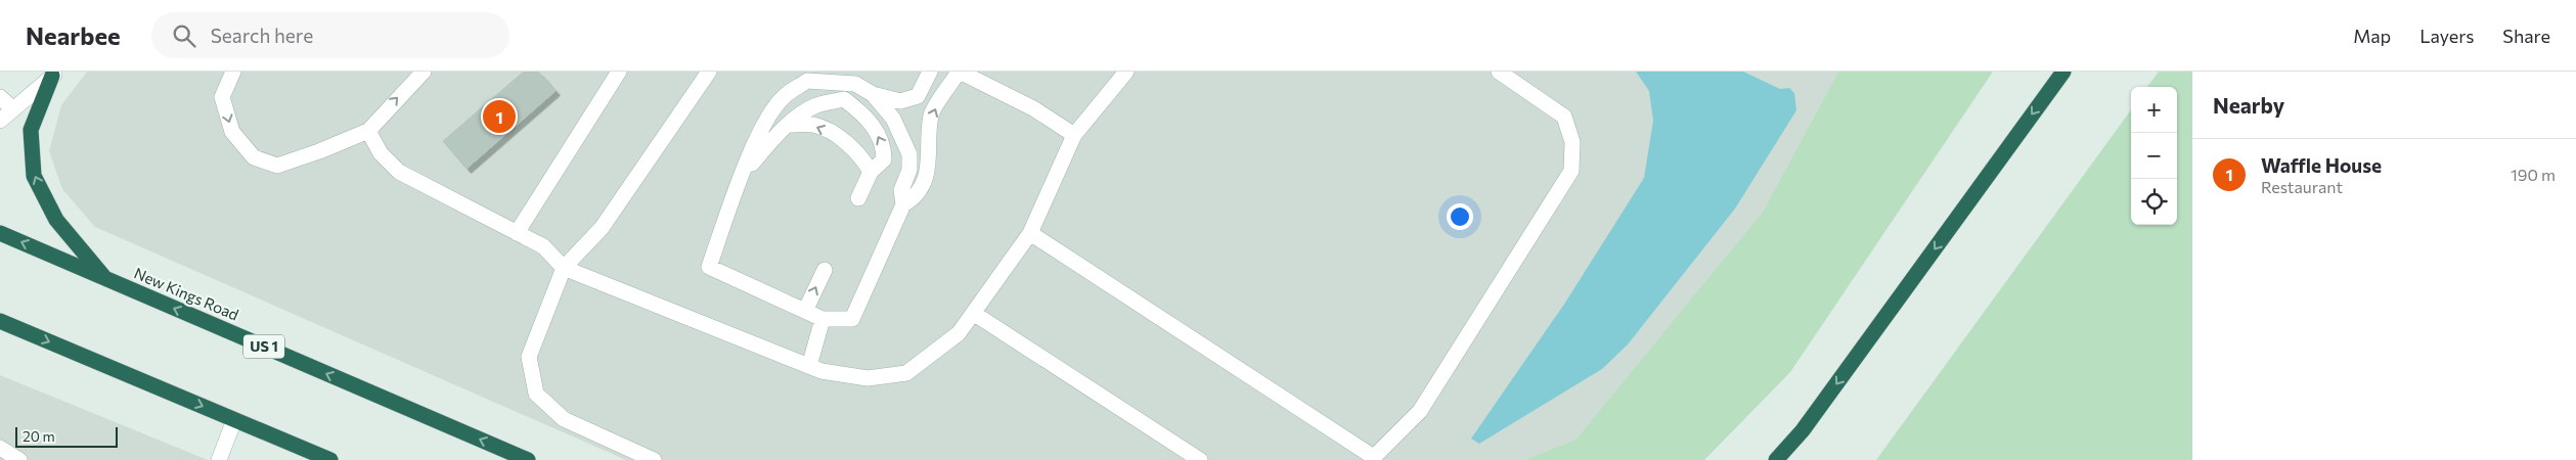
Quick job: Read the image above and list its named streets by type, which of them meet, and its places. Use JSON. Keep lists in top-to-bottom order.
{
  "streets": {
    "highway": ["New Kings Road", "US 1"]
  },
  "scale_bar": "20 m",
  "page": {
    "header": "Nearbee",
    "search": "Search here",
    "nav": ["Map", "Layers", "Share"],
    "heading": "Nearby",
    "map_buttons": ["+", "−"],
    "pins": "1",
    "list": [
      {
        "mark": "1",
        "name": "Waffle House",
        "note": "Restaurant",
        "value": "190 m"
      }
    ],
    "scale": "20 m"
  }
}
